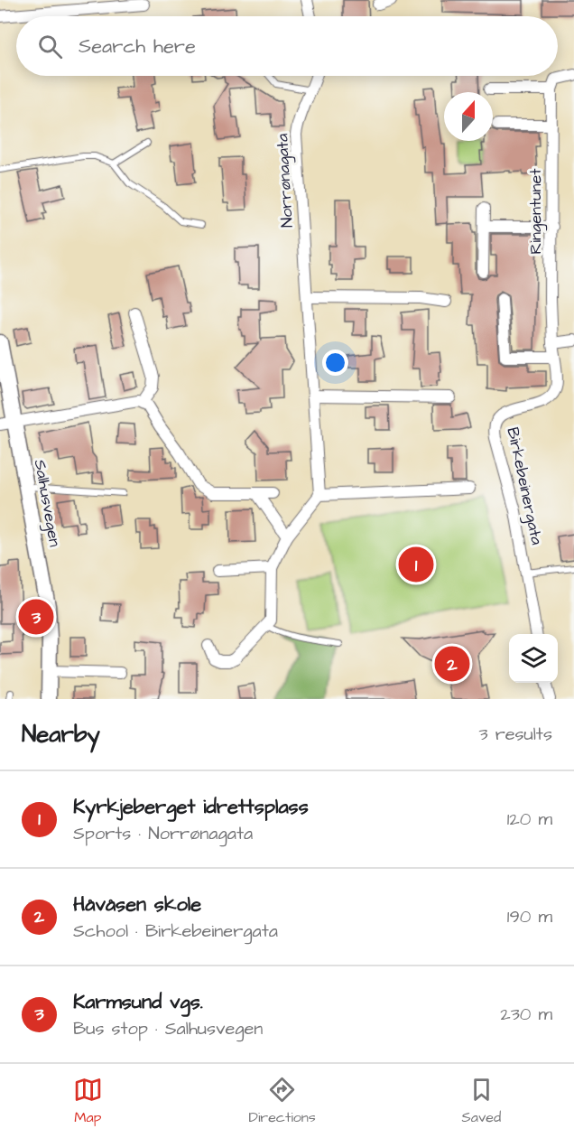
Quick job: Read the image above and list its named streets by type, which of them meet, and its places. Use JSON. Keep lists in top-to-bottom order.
{
  "streets": {
    "main road": ["Salhusvegen"],
    "street": ["Norrønagata", "Ringentunet", "Birkebeinergata"]
  },
  "crossings": [
    ["Ringentunet", "Birkebeinergata"]
  ],
  "north": "top",
  "page": {
    "search": "Search here",
    "pins": ["1", "3", "2"],
    "heading": ["Nearby", "3 results"],
    "list": [
      {
        "mark": "1",
        "name": "Kyrkjeberget idrettsplass",
        "note": "Sports · Norrønagata",
        "value": "120 m"
      },
      {
        "mark": "2",
        "name": "Håvåsen skole",
        "note": "School · Birkebeinergata",
        "value": "190 m"
      },
      {
        "mark": "3",
        "name": "Karmsund vgs.",
        "note": "Bus stop · Salhusvegen",
        "value": "230 m"
      }
    ],
    "nav": ["Map", "Directions", "Saved"]
  }
}
